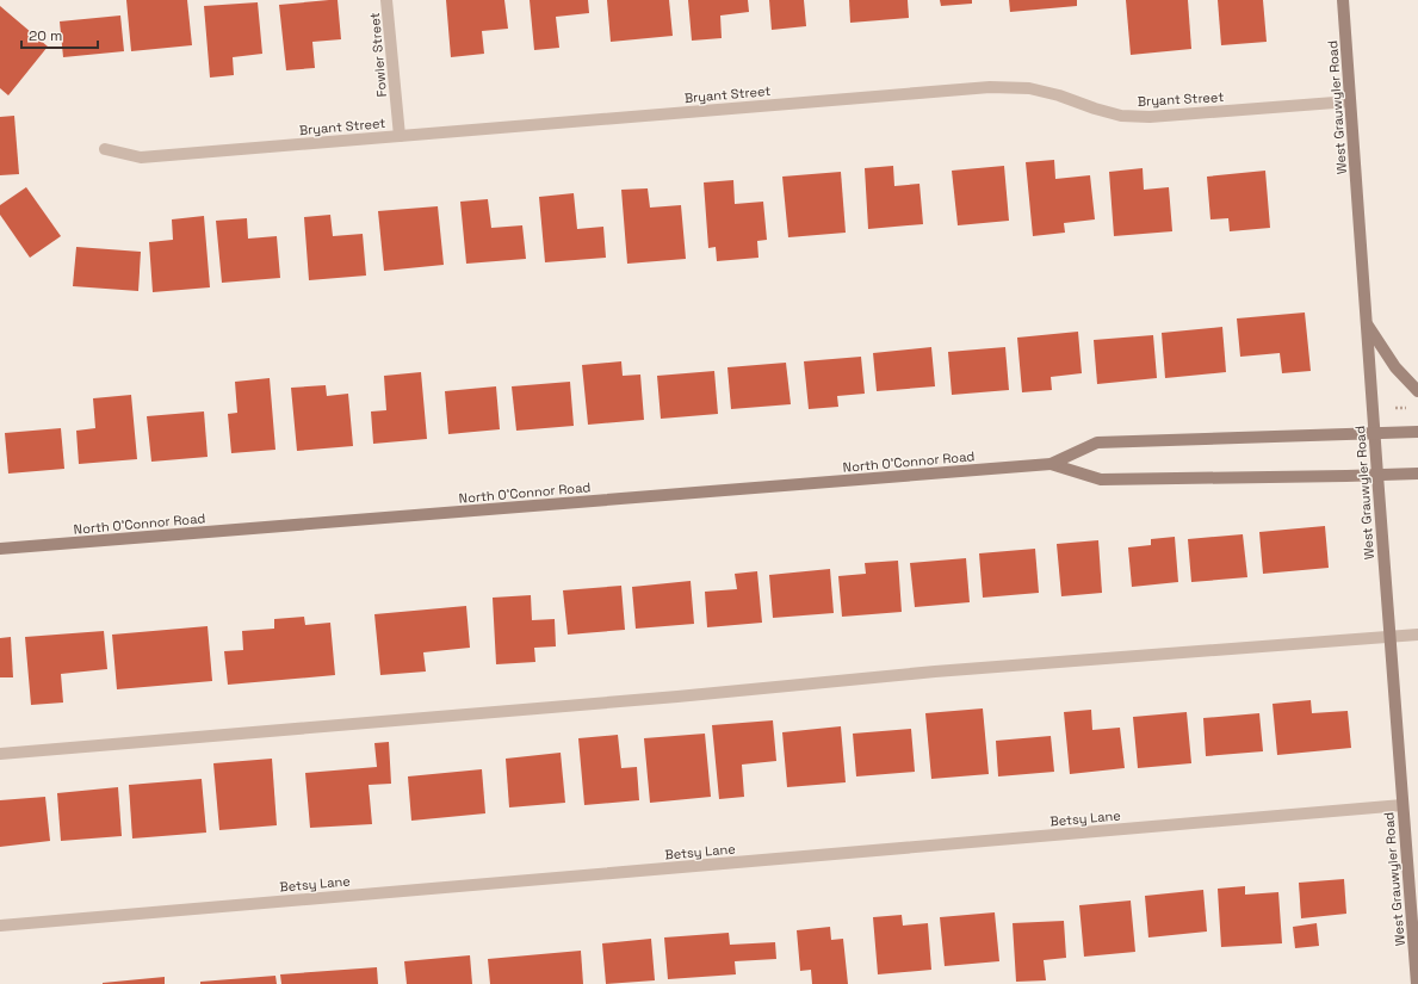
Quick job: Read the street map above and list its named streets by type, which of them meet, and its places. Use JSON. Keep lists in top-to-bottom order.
{
  "streets": {
    "main road": ["West Grauwyler Road", "North O'Connor Road"],
    "street": ["Fowler Street", "Bryant Street", "Betsy Lane"]
  },
  "crossings": [
    ["Fowler Street", "Bryant Street"],
    ["Bryant Street", "West Grauwyler Road"],
    ["West Grauwyler Road", "North O'Connor Road"],
    ["West Grauwyler Road", "Betsy Lane"]
  ],
  "scale_bar": "20 m"
}
